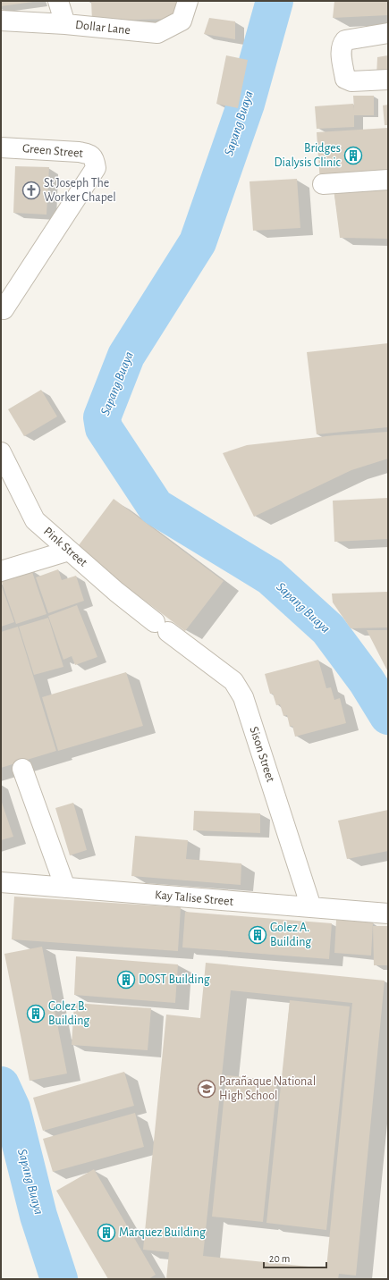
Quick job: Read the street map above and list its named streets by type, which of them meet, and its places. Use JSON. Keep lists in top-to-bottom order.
{
  "streets": {
    "street": [
      "Dollar Lane",
      "Green Street",
      "Pink Street",
      "Sison Street",
      "Kay Talise Street"
    ]
  },
  "crossings": [
    ["Pink Street", "Sison Street"],
    ["Sison Street", "Kay Talise Street"]
  ],
  "water": ["Sapang Buaya"],
  "places": {
    "building": [
      "Bridges Dialysis Clinic",
      "Golez A. Building",
      "DOST Building",
      "Golez B. Building",
      "Marquez Building"
    ],
    "church": ["St Joseph The Worker Chapel"],
    "school or university": ["Parañaque National High School"]
  },
  "scale_bar": "20 m"
}
